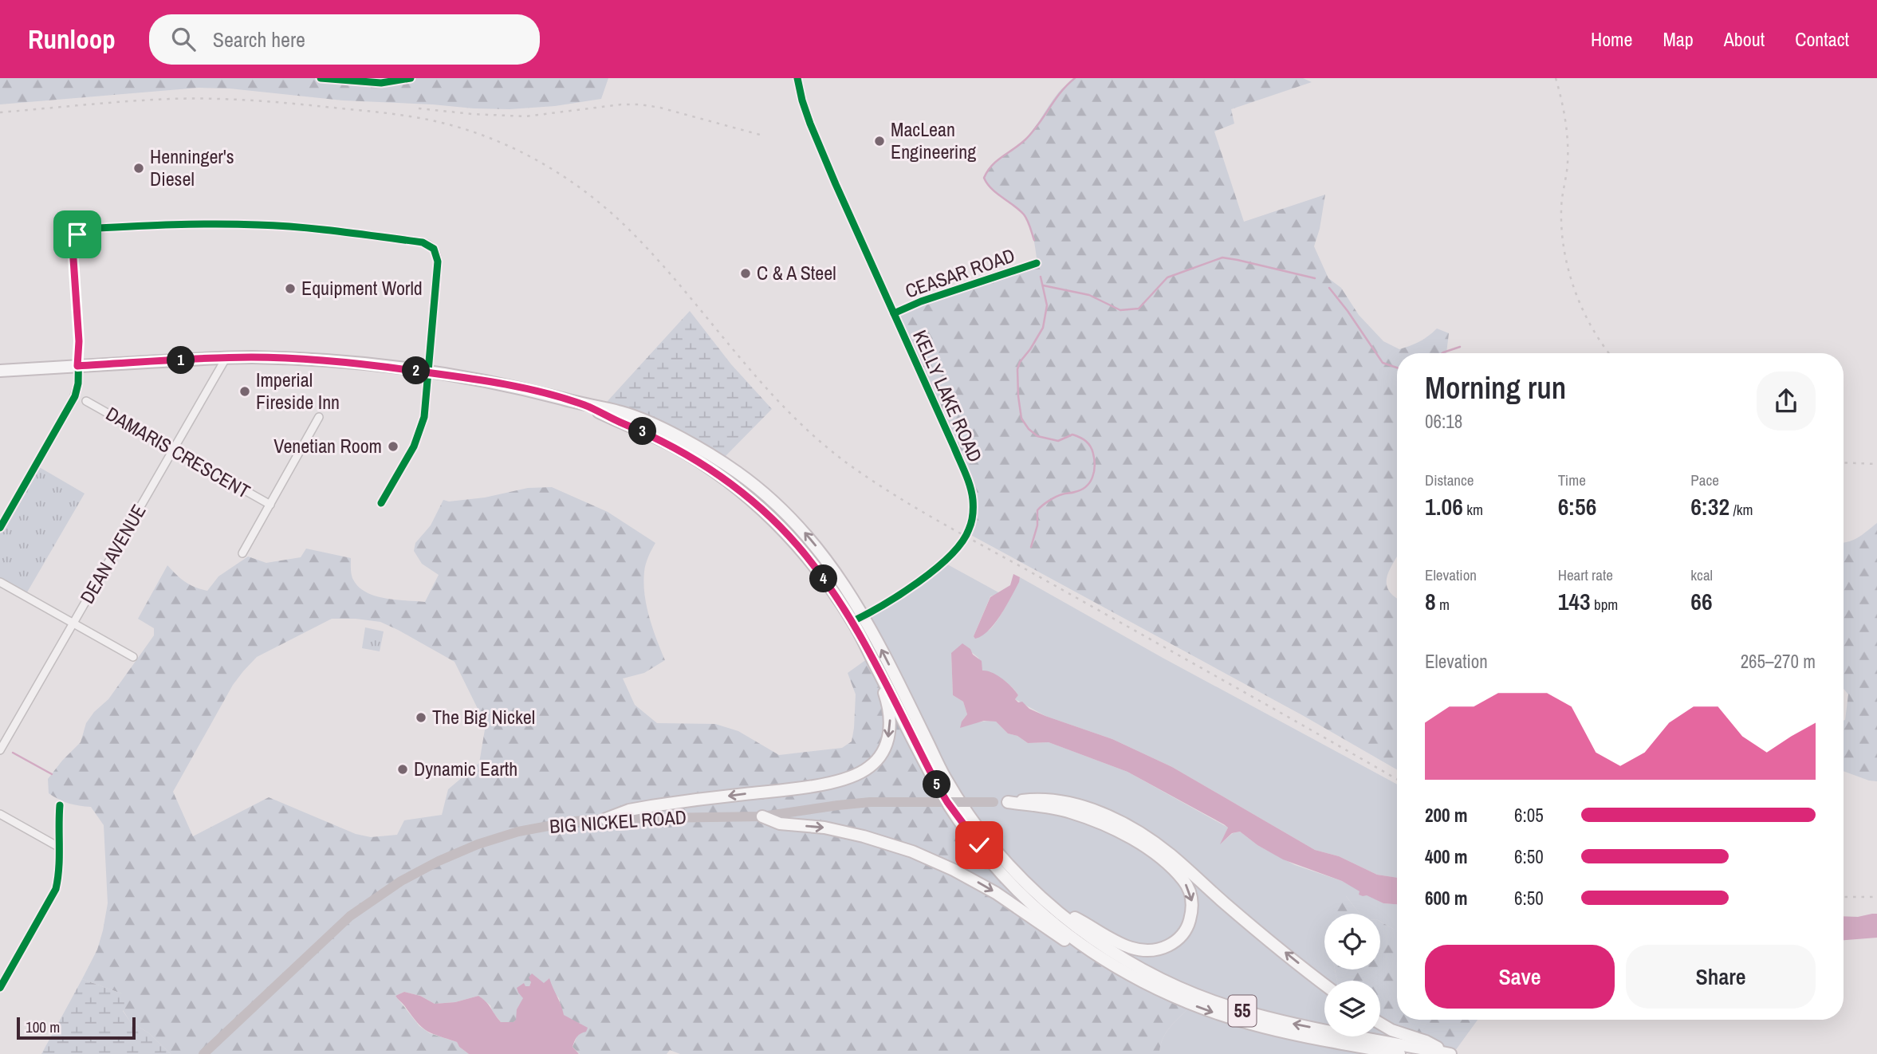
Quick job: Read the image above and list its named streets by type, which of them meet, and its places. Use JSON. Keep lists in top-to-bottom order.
{
  "streets": {
    "main road": ["KELLY LAKE ROAD", "BIG NICKEL ROAD", "55"],
    "street": ["CEASAR ROAD", "DAMARIS CRESCENT", "DEAN AVENUE"]
  },
  "crossings": [
    ["CEASAR ROAD", "KELLY LAKE ROAD"],
    ["KELLY LAKE ROAD", "55"],
    ["DAMARIS CRESCENT", "DEAN AVENUE"],
    ["DEAN AVENUE", "55"]
  ],
  "places": [
    "MacLean Engineering",
    "Henninger's Diesel",
    "C & A Steel",
    "Equipment World",
    "Imperial Fireside Inn",
    "Venetian Room",
    "The Big Nickel",
    "Dynamic Earth"
  ],
  "scale_bar": "100 m",
  "page": {
    "header": "Runloop",
    "search": "Search here",
    "nav": [
      "Home",
      "Map",
      "About",
      "Contact"
    ],
    "pins": [
      "1",
      "2",
      "3",
      "4",
      "5"
    ],
    "heading": ["Morning run", "06:18"],
    "stats": [
      ["Distance", "1.06 km"],
      ["Time", "6:56"],
      ["Pace", "6:32 /km"],
      ["Elevation", "8 m"],
      ["Heart rate", "143 bpm"],
      ["kcal", "66"]
    ],
    "chart": ["Elevation", "265–270 m"],
    "list": [
      {
        "name": "200 m",
        "note": "6:05"
      },
      {
        "name": "400 m",
        "note": "6:50"
      },
      {
        "name": "600 m",
        "note": "6:50"
      }
    ],
    "buttons": ["Save", "Share"],
    "scale": "100 m"
  }
}
